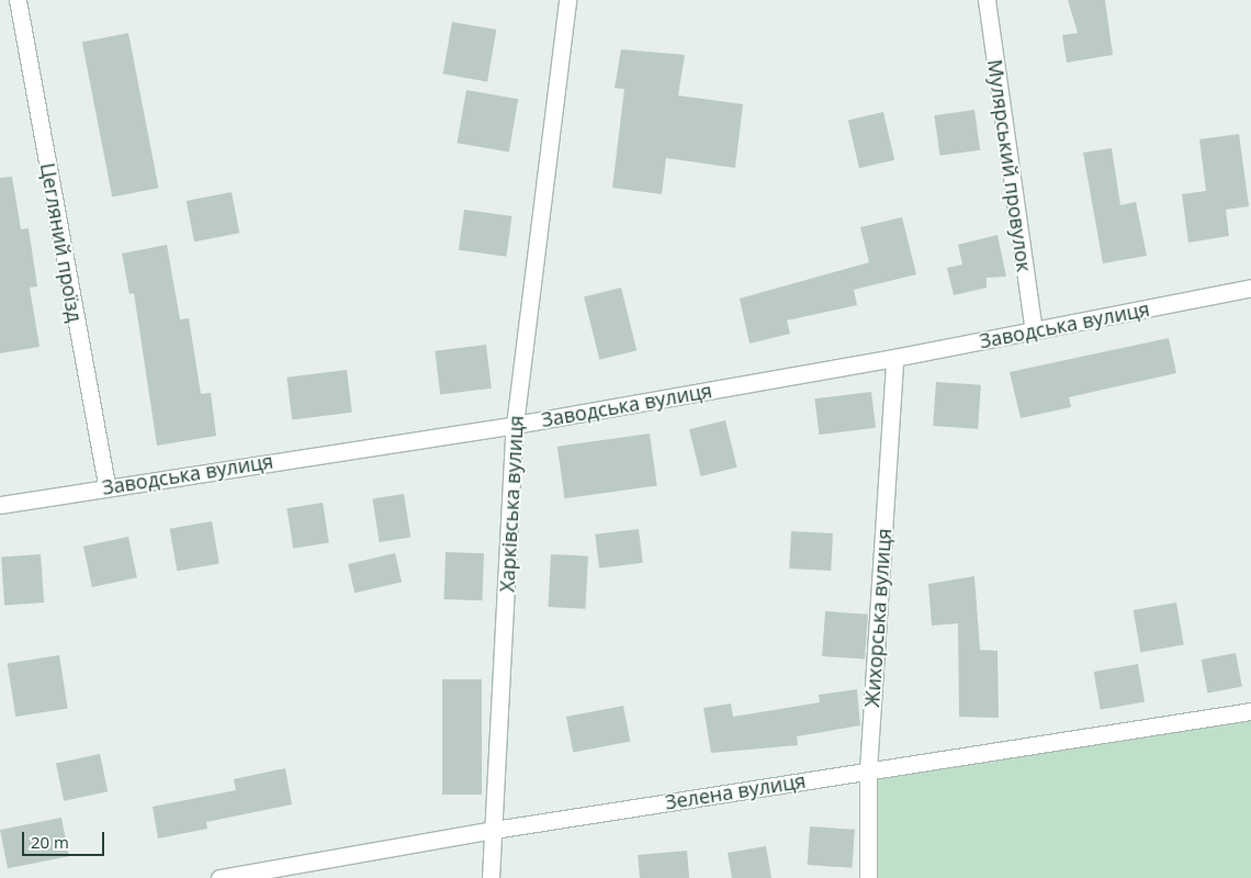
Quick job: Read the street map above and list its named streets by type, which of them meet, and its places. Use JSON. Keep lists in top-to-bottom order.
{
  "streets": {
    "street": [
      "Мулярський провулок",
      "Цегляний проїзд",
      "Заводська вулиця",
      "Харківська вулиця",
      "Жихорська вулиця",
      "Зелена вулиця"
    ]
  },
  "crossings": [
    ["Мулярський провулок", "Заводська вулиця"],
    ["Цегляний проїзд", "Заводська вулиця"],
    ["Заводська вулиця", "Харківська вулиця"],
    ["Заводська вулиця", "Жихорська вулиця"],
    ["Харківська вулиця", "Зелена вулиця"],
    ["Жихорська вулиця", "Зелена вулиця"]
  ],
  "scale_bar": "20 m"
}
